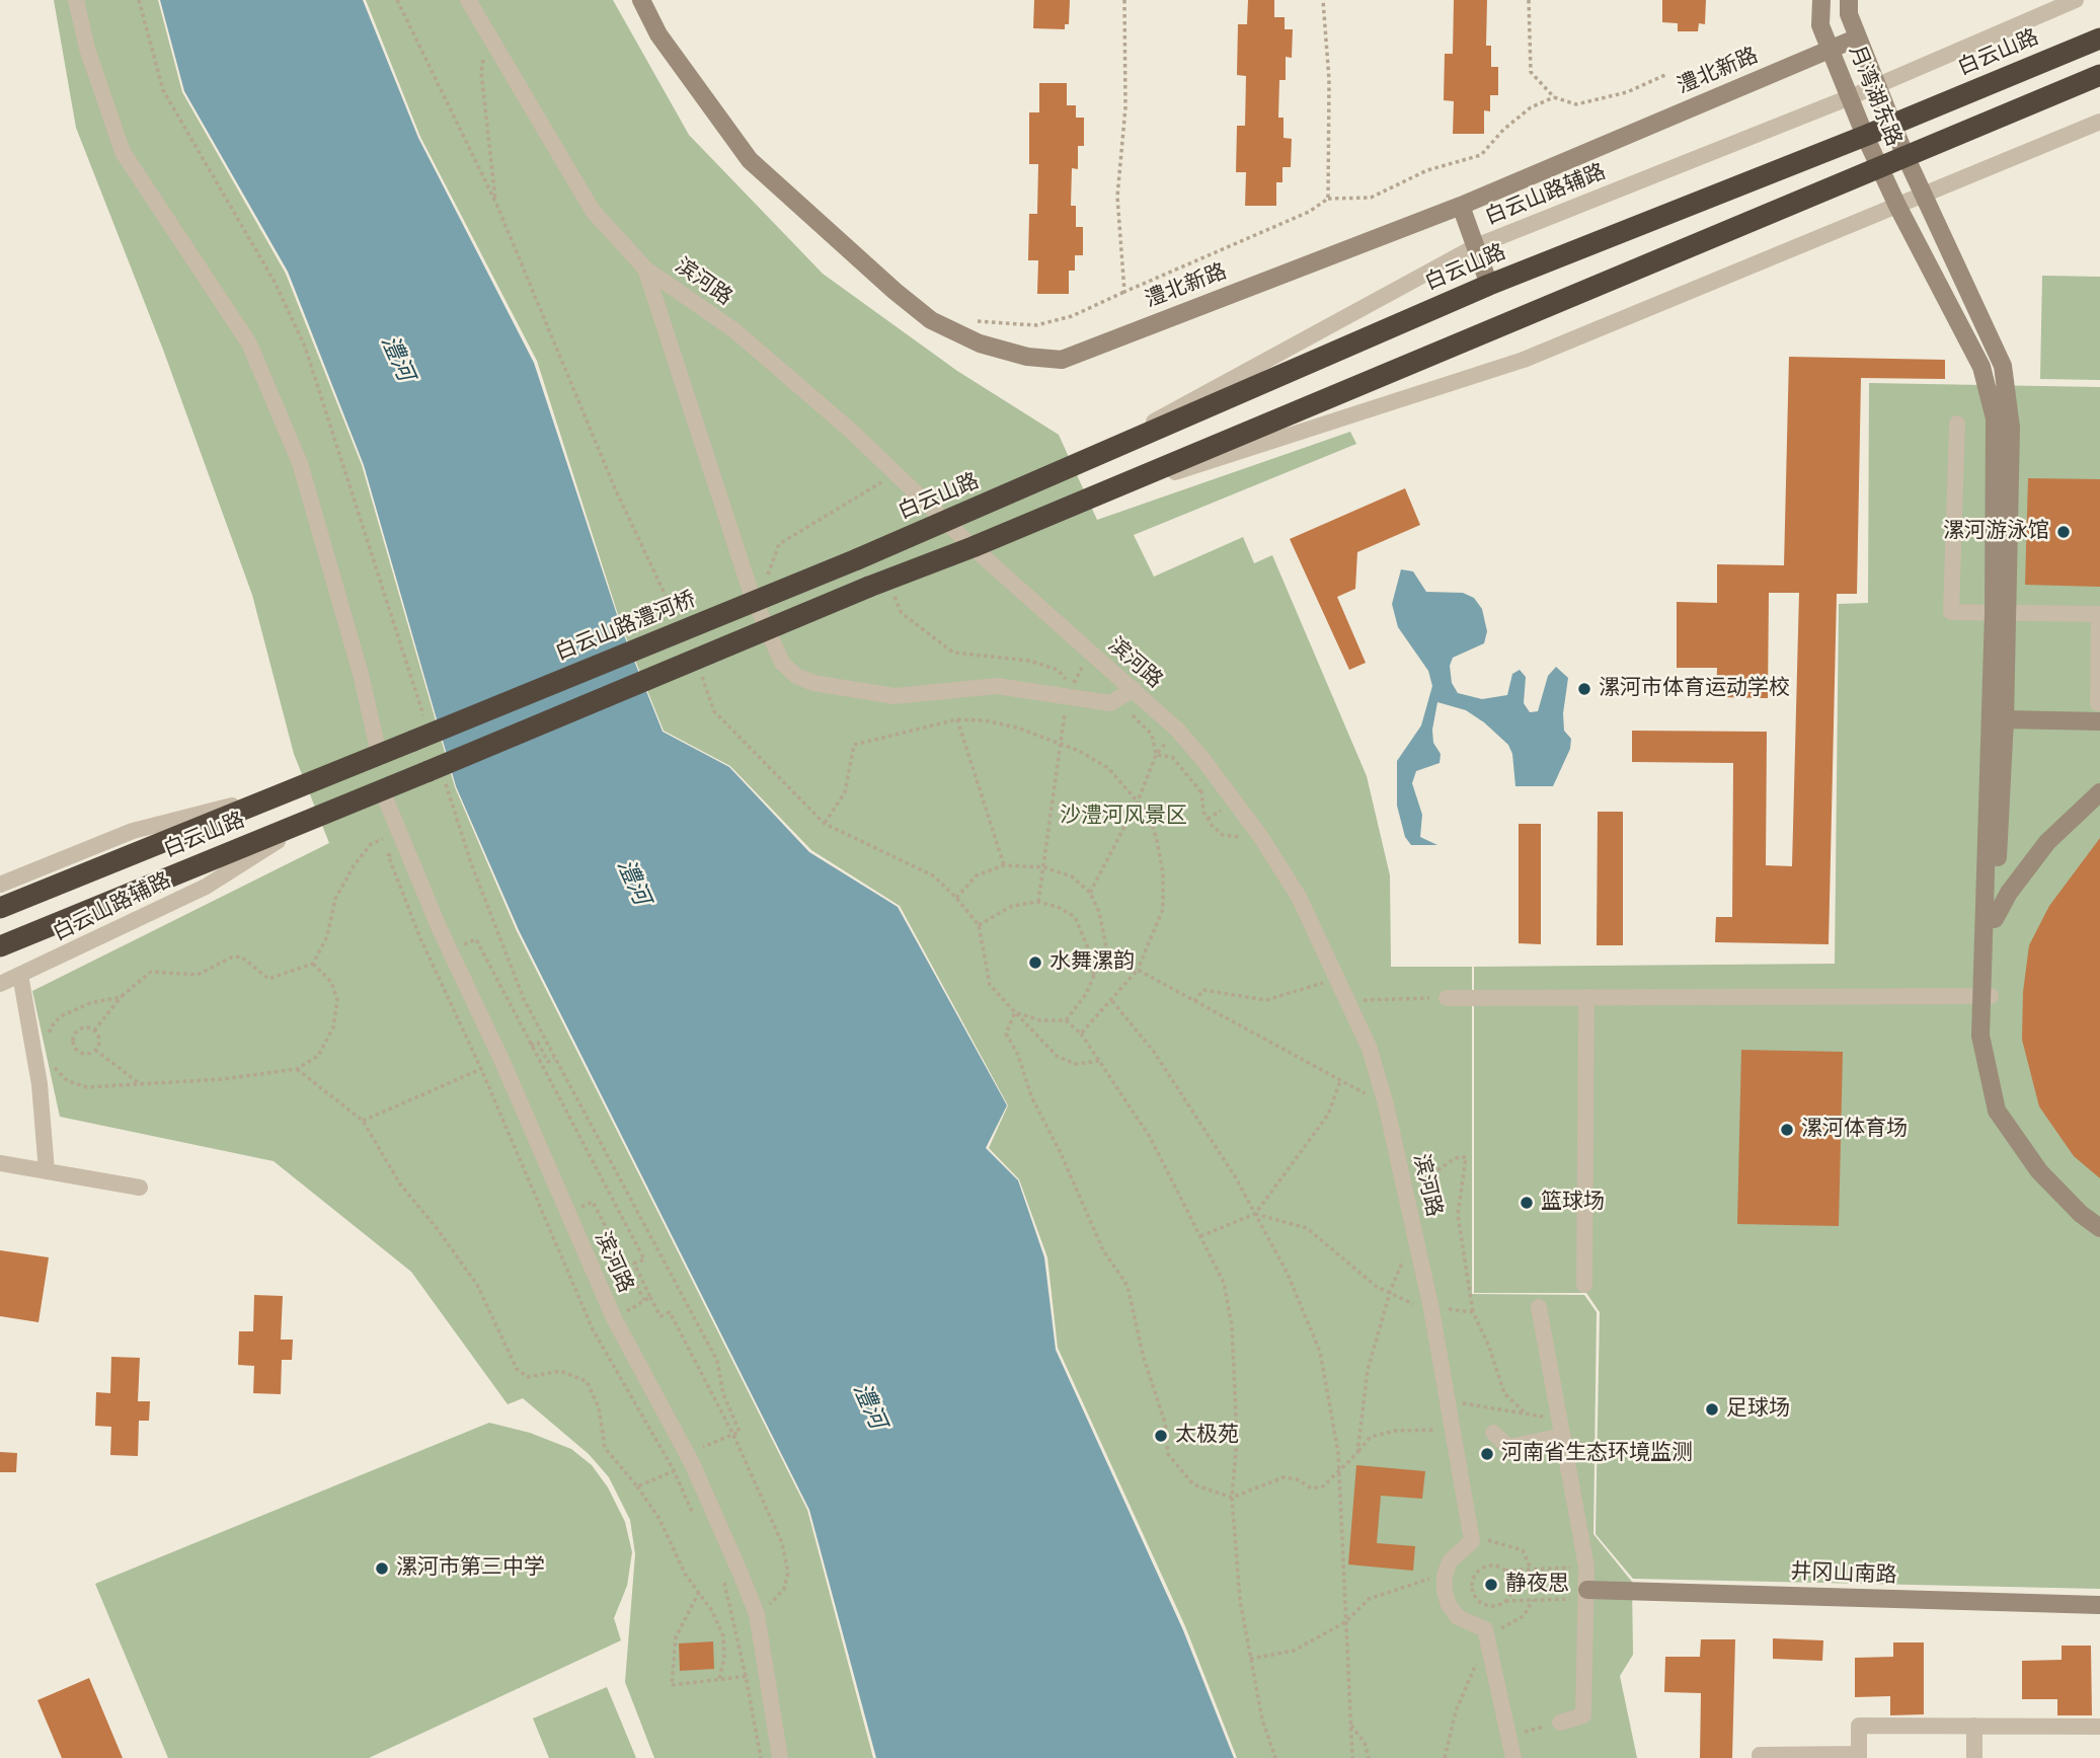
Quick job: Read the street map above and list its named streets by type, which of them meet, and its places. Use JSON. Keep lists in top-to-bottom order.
{
  "streets": {
    "highway": ["白云山路", "白云山路澧河桥"],
    "street": [
      "澧北新路",
      "月湾湖东路",
      "白云山路辅路",
      "滨河路",
      "井冈山南路"
    ]
  },
  "crossings": [
    ["白云山路", "月湾湖东路"],
    ["白云山路", "白云山路辅路"],
    ["白云山路", "滨河路"],
    ["白云山路", "白云山路澧河桥"],
    ["澧北新路", "月湾湖东路"],
    ["月湾湖东路", "白云山路辅路"]
  ],
  "water": ["澧河"],
  "parks": ["沙澧河风景区"],
  "places": [
    "漯河游泳馆",
    "漯河市体育运动学校",
    "水舞漯韵",
    "漯河体育场",
    "篮球场",
    "足球场",
    "太极苑",
    "河南省生态环境监测",
    "漯河市第三中学",
    "静夜思"
  ]
}
